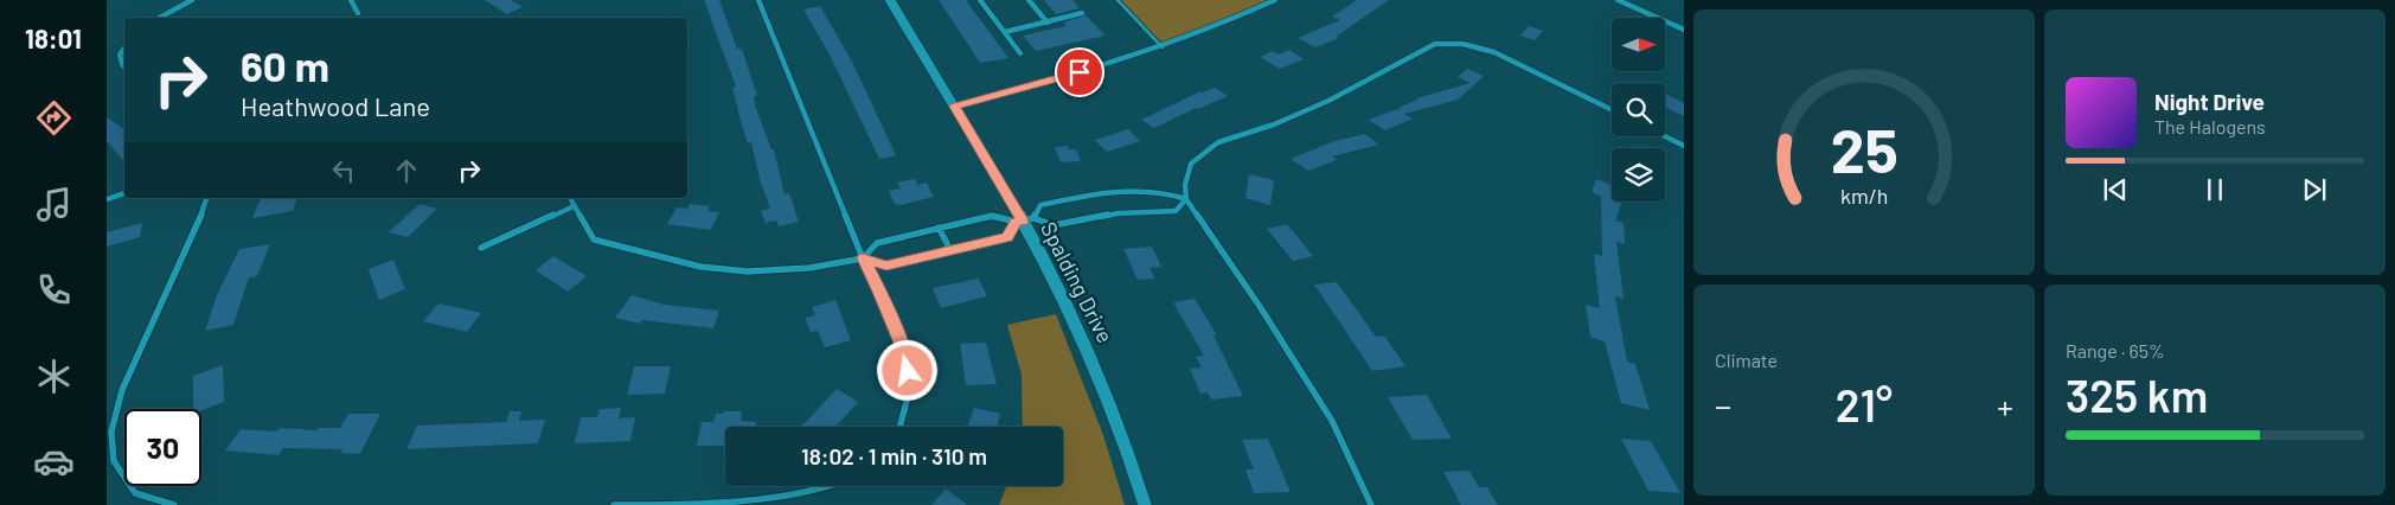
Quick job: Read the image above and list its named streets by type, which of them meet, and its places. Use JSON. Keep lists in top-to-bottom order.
{
  "streets": {
    "main road": ["Spalding Drive"]
  },
  "north": "right",
  "page": {
    "tabs": "18:01",
    "turn": ["60 m", "Heathwood Lane"],
    "song": ["Night Drive", "The Halogens"],
    "tile": [
      "Climate",
      ["Range · 65%", "325 km"]
    ],
    "heat": ["−", "21°", "+"],
    "limit": "30",
    "trip": "18:02 · 1 min · 310 m",
    "gauge": ["25", "km/h"]
  }
}
